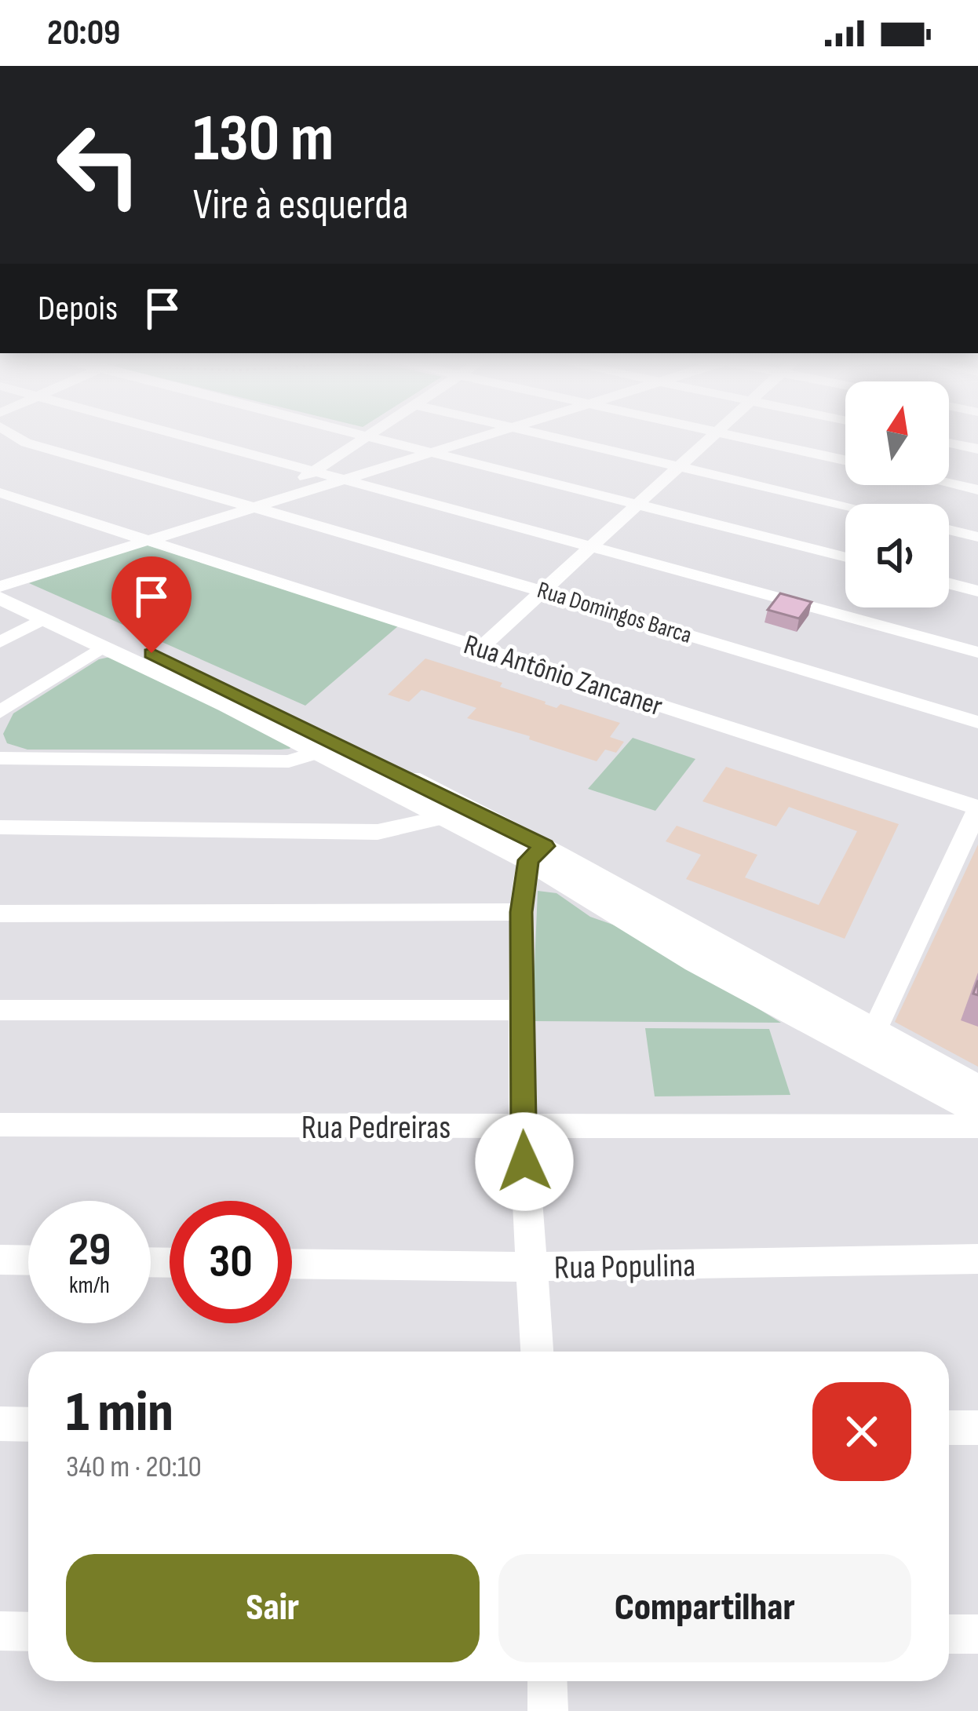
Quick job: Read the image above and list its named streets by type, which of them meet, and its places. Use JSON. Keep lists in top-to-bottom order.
{
  "streets": {
    "street": [
      "Rua Domingos Barca",
      "Rua Antônio Zancaner",
      "Rua Pedreiras",
      "Rua Populina"
    ]
  },
  "north": "top",
  "page": {
    "status": "20:09",
    "turn": ["130 m", "Vire à esquerda"],
    "then": "Depois",
    "speed": "29 km/h",
    "limit": "30",
    "heading": ["1 min", "340 m · 20:10"],
    "buttons": ["Sair", "Compartilhar"]
  }
}
